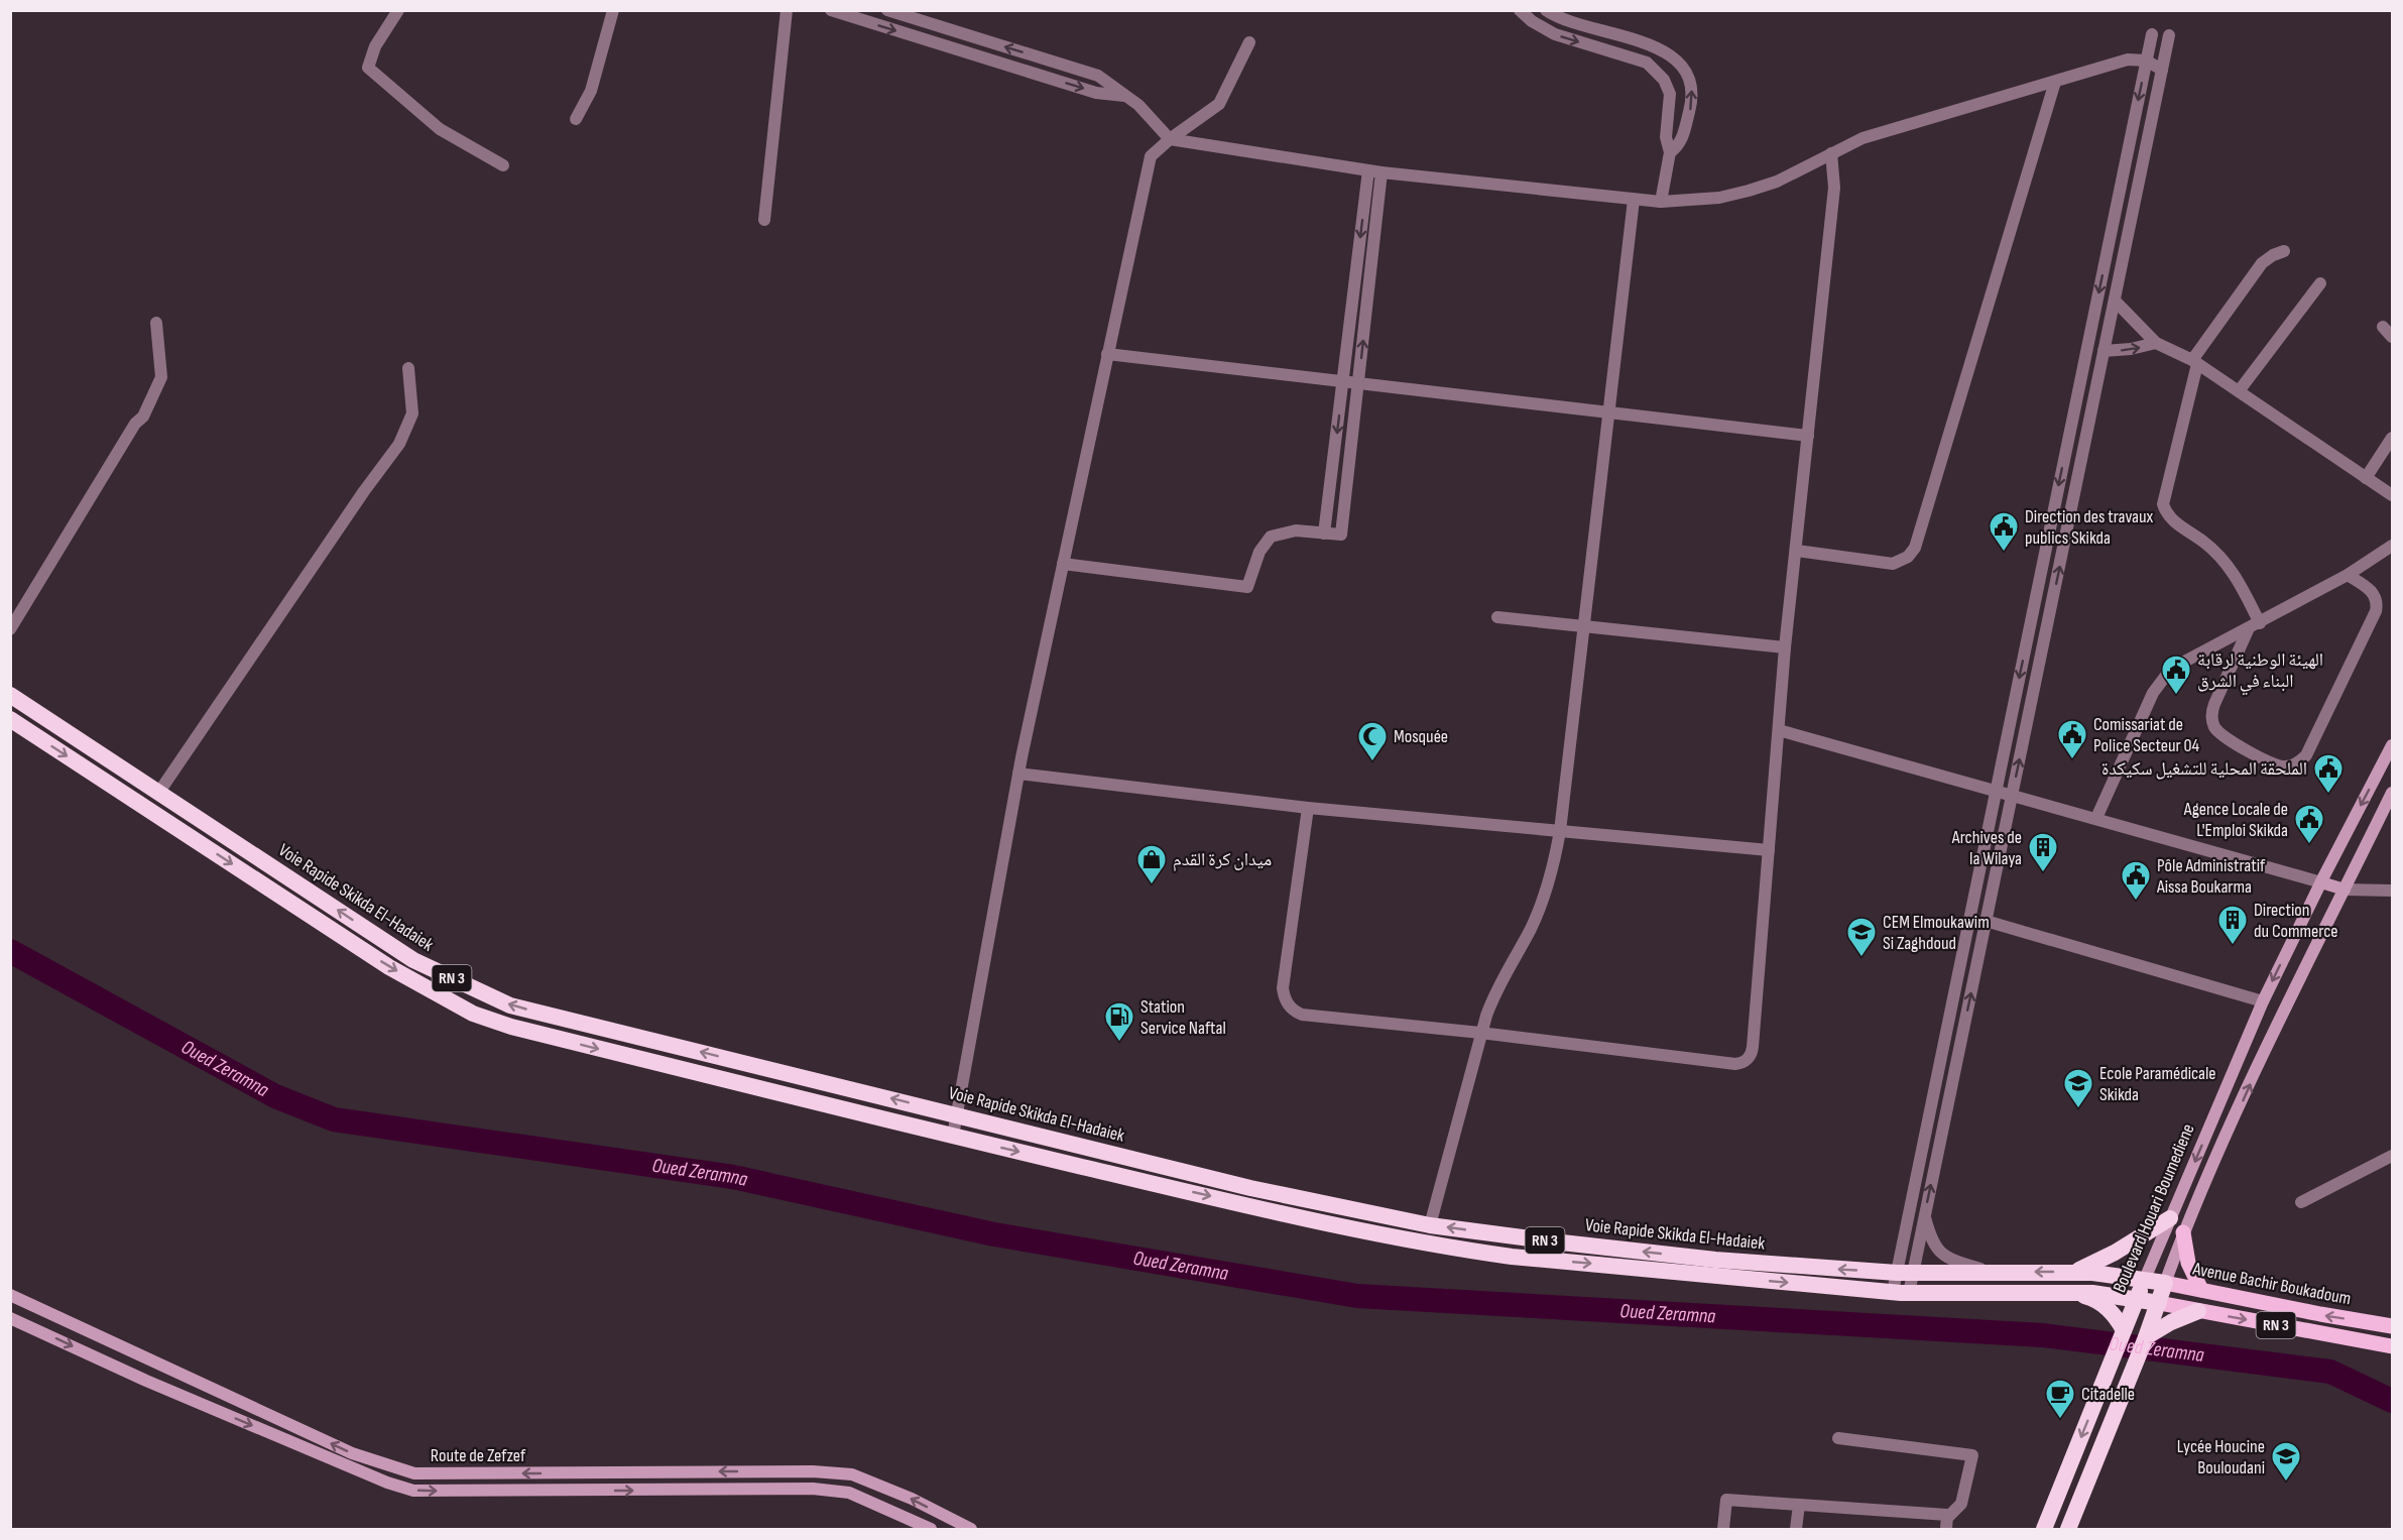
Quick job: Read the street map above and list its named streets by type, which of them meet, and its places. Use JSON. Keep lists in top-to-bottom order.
{
  "streets": {
    "highway": [
      "Voie Rapide Skikda El-Hadaiek",
      "RN 3",
      "Boulevard Houari Boumediene",
      "Avenue Bachir Boukadoum"
    ],
    "main road": ["Route de Zefzef"]
  },
  "crossings": [
    ["Voie Rapide Skikda El-Hadaiek", "RN 3"],
    ["Voie Rapide Skikda El-Hadaiek", "Boulevard Houari Boumediene"],
    ["Voie Rapide Skikda El-Hadaiek", "Avenue Bachir Boukadoum"],
    ["RN 3", "Boulevard Houari Boumediene"],
    ["Boulevard Houari Boumediene", "Avenue Bachir Boukadoum"]
  ],
  "one_way": ["Avenue Bachir Boukadoum"],
  "water": ["Oued Zeramna"],
  "places": {
    "public building": [
      "Direction des travaux publics Skikda",
      "الهيئة الوطنية لرقابة البناء في الشرق",
      "Comissariat de Police Secteur 04",
      "الملحقة المحلية للتشغيل سكيكدة",
      "Agence Locale de L'Emploi Skikda",
      "Pôle Administratif Aissa Boukarma"
    ],
    "mosque": ["Mosquée"],
    "building": ["Archives de la Wilaya", "Direction du Commerce"],
    "shop": ["ميدان كرة القدم"],
    "school or university": ["CEM Elmoukawim Si Zaghdoud", "Ecole Paramédicale Skikda", "Lycée Houcine Bouloudani"],
    "fuel station": ["Station Service Naftal"],
    "cafe": ["Citadelle"]
  }
}
